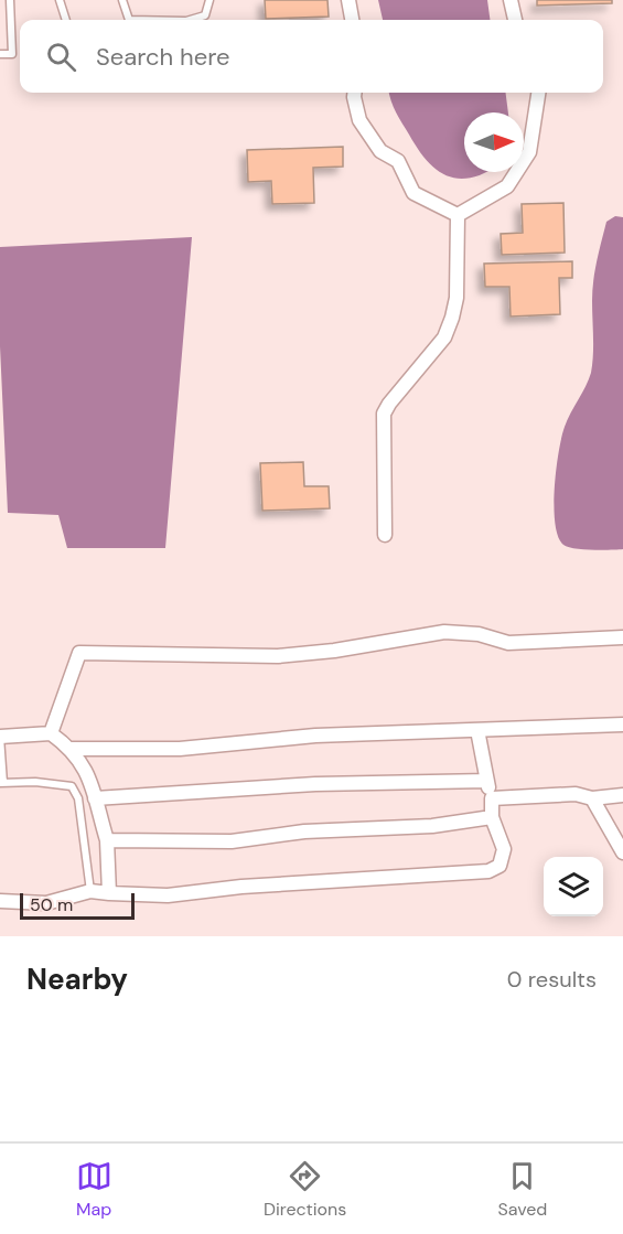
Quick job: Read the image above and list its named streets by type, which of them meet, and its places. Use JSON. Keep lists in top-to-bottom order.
{
  "scale_bar": "50 m",
  "north": "right",
  "page": {
    "search": "Search here",
    "scale": "50 m",
    "heading": ["Nearby", "0 results"],
    "nav": ["Map", "Directions", "Saved"]
  }
}
